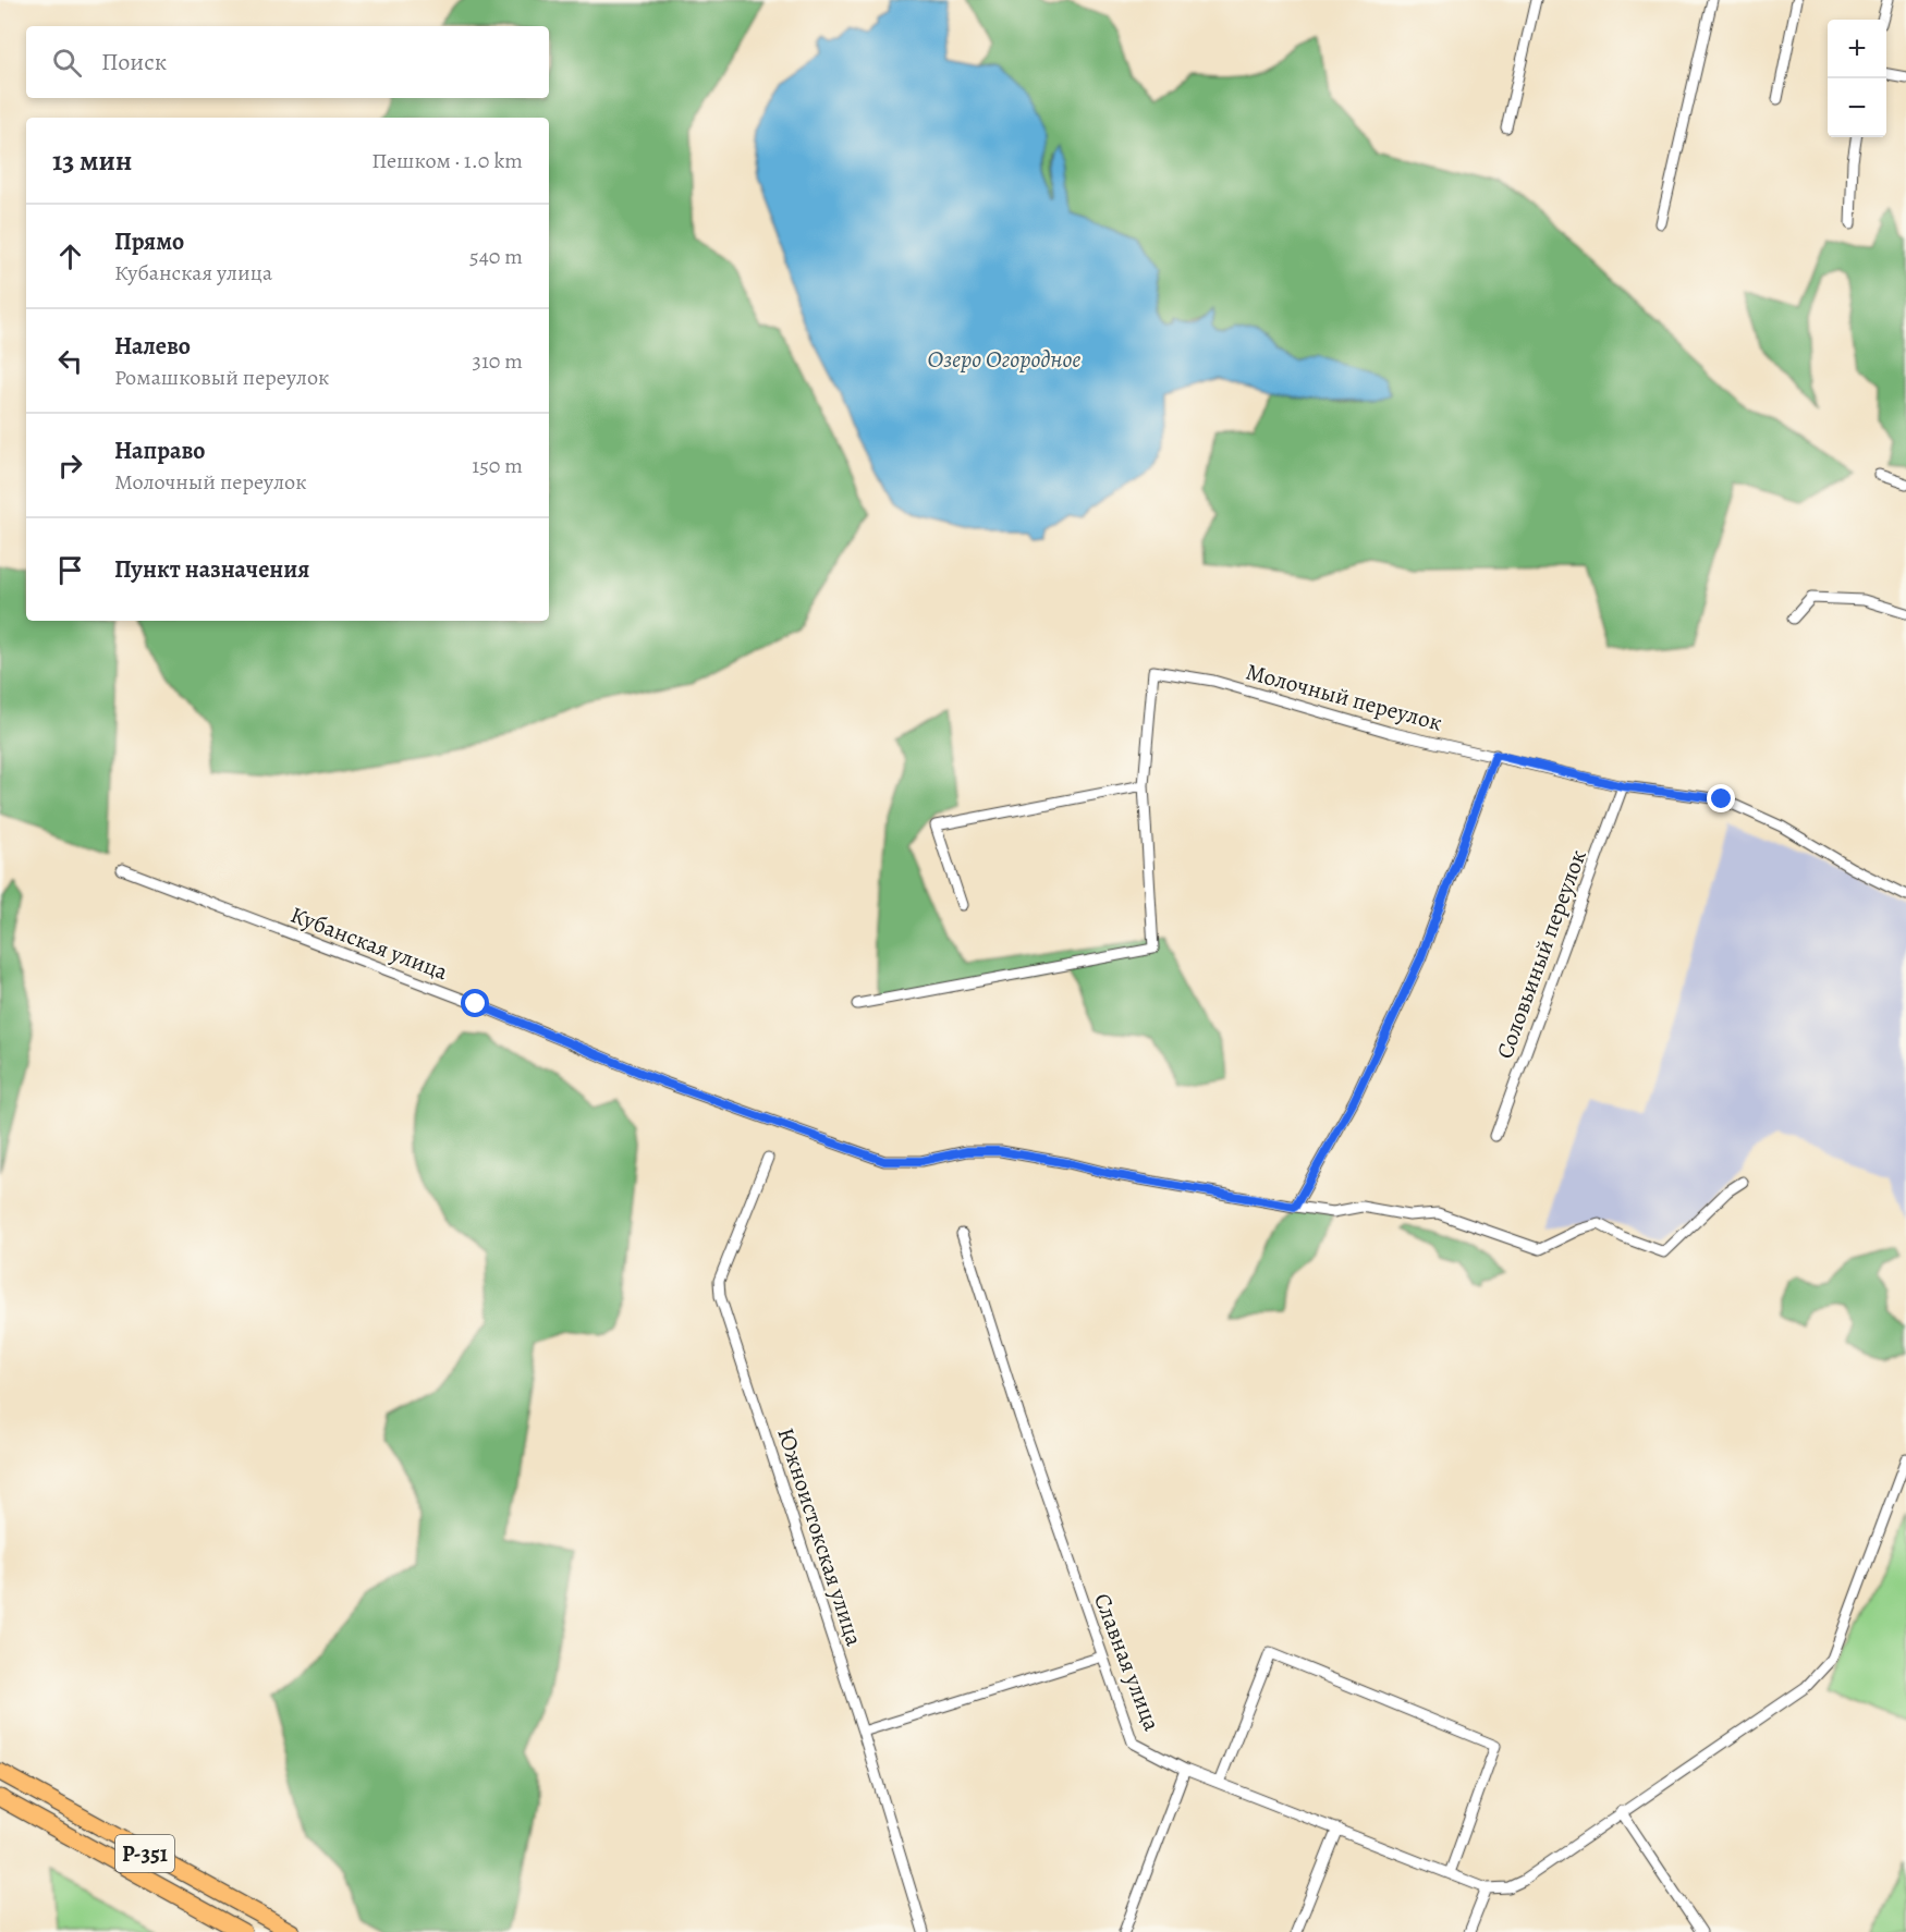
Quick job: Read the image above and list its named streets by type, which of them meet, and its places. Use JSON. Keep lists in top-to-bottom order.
{
  "streets": {
    "highway": ["Р-351"],
    "street": [
      "Молочный переулок",
      "Кубанская улица",
      "Соловьиный переулок",
      "Южноистокская улица",
      "Славная улица"
    ]
  },
  "crossings": [
    ["Молочный переулок", "Соловьиный переулок"]
  ],
  "water": ["Озеро Огородное"],
  "page": {
    "map_buttons": ["+", "−"],
    "search": "Поиск",
    "heading": ["13 мин", "Пешком · 1.0 km"],
    "list": [
      ["Прямо", "Кубанская улица", "540 m"],
      ["Налево", "Ромашковый переулок", "310 m"],
      ["Направо", "Молочный переулок", "150 m"],
      "Пункт назначения"
    ]
  }
}
